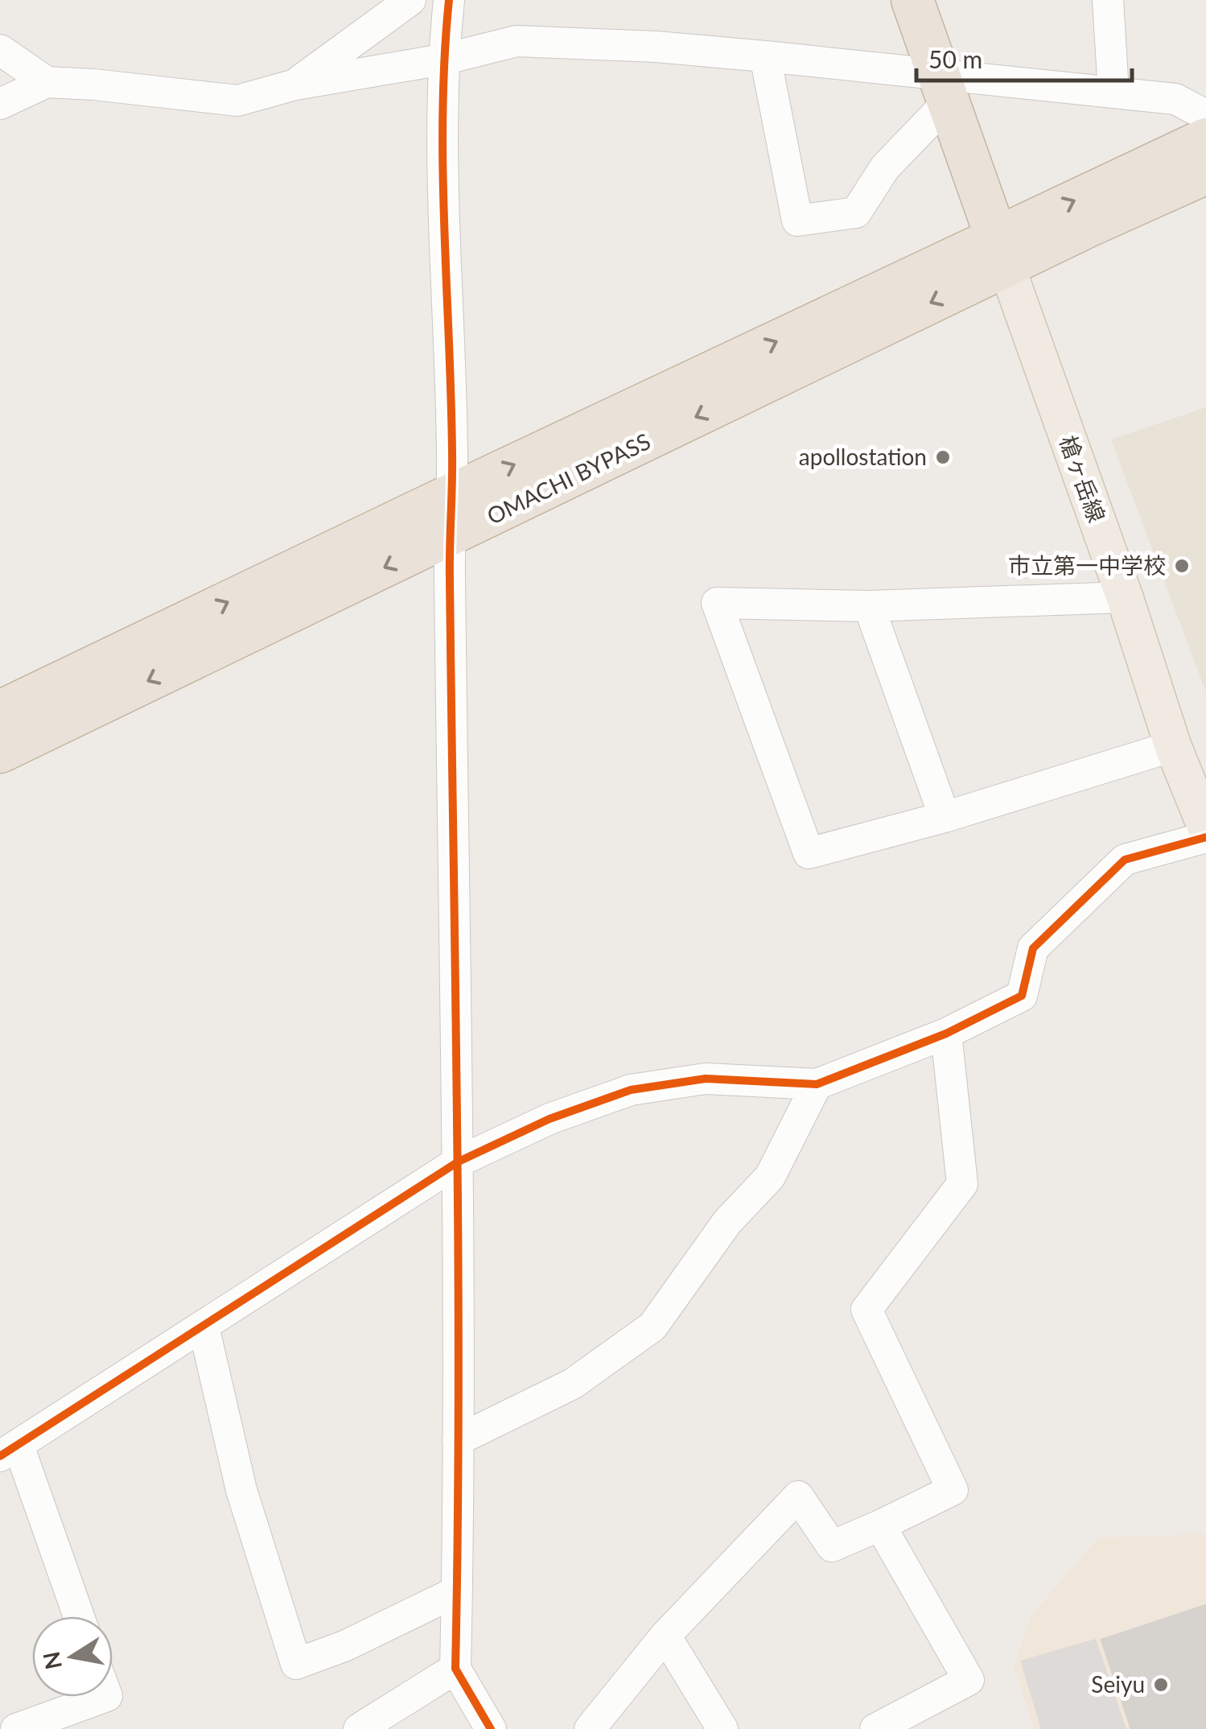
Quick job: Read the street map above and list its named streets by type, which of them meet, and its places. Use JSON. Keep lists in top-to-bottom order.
{
  "streets": {
    "highway": ["OMACHI BYPASS"],
    "main road": ["槍ヶ岳線"]
  },
  "crossings": [
    ["OMACHI BYPASS", "槍ヶ岳線"]
  ],
  "places": ["apollostation", "市立第一中学校", "Seiyu"],
  "scale_bar": "50 m",
  "north": "left"
}
